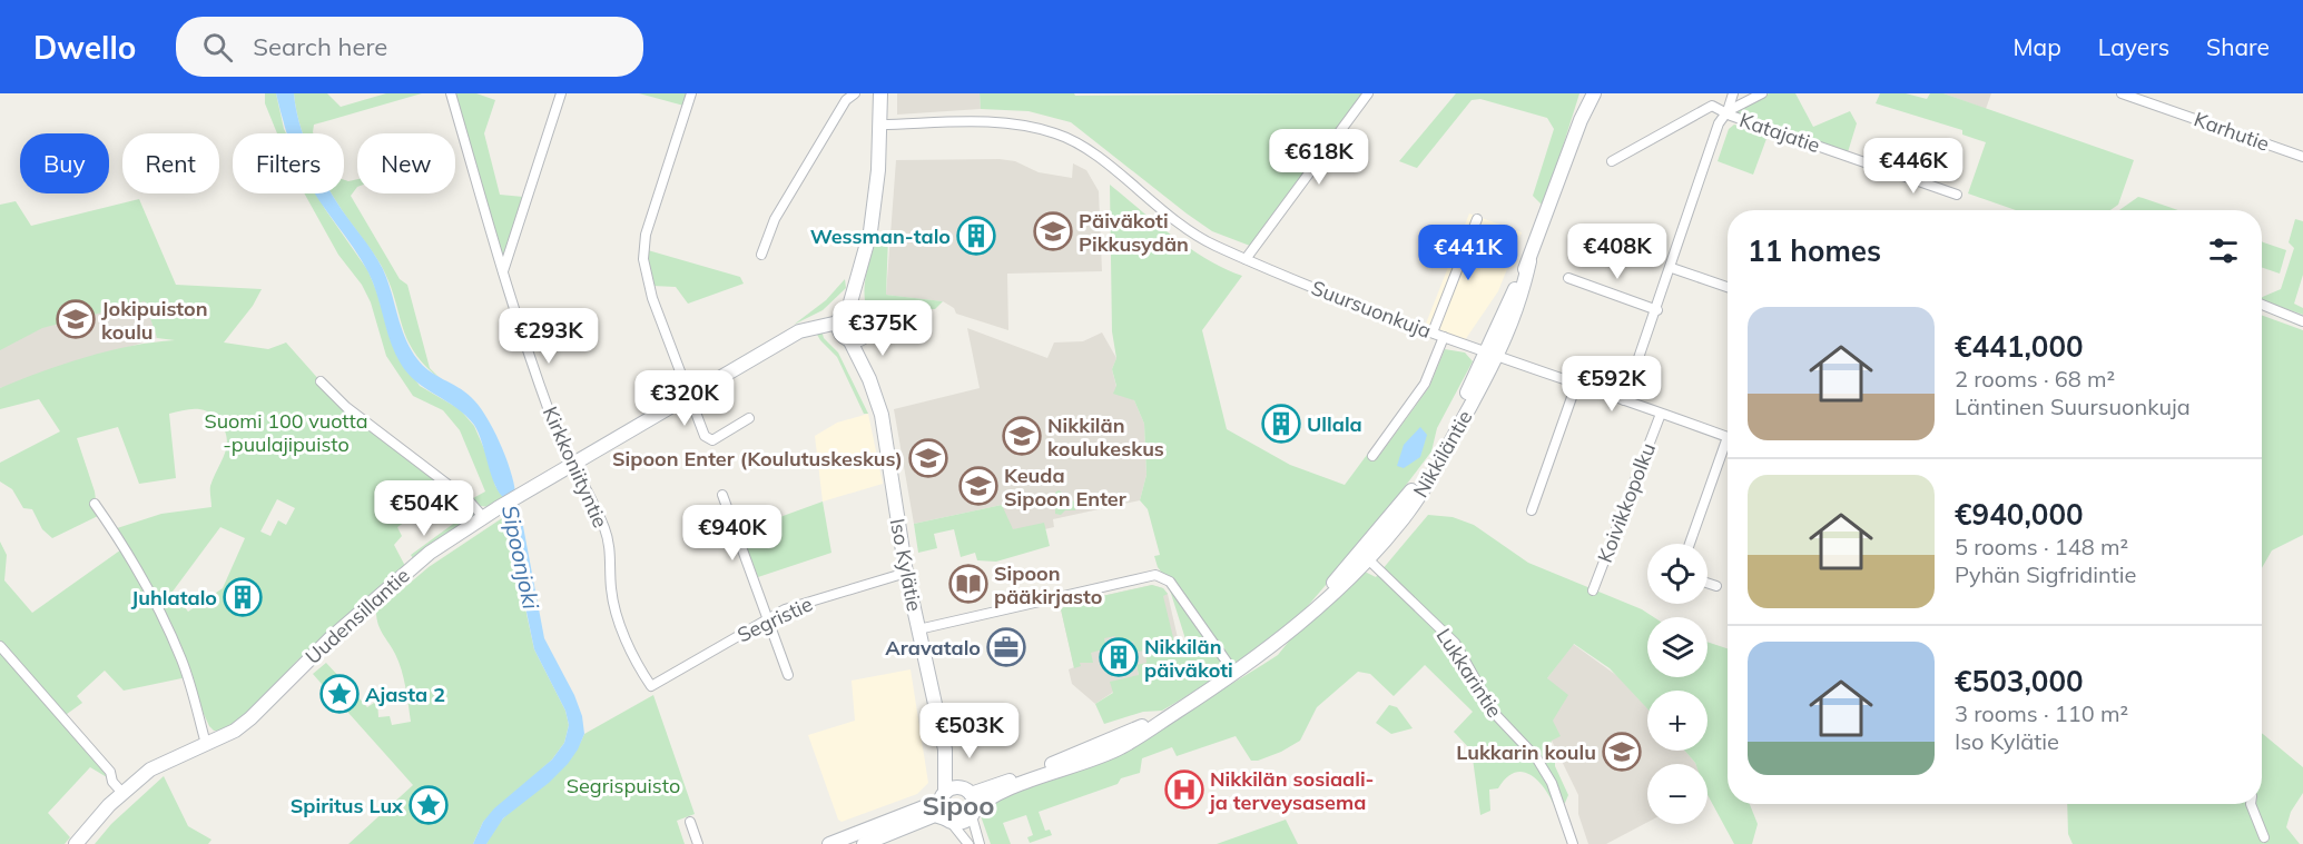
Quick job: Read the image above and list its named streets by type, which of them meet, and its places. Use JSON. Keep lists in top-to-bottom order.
{
  "streets": {
    "street": [
      "Karhutie",
      "Katajatie",
      "Suursuonkuja",
      "Nikkiläntie",
      "Kirkkoniityntie",
      "Koivikkopolku",
      "Iso Kylätie",
      "Uudensillantie",
      "Segristie",
      "Lukkarintie"
    ]
  },
  "crossings": [
    ["Suursuonkuja", "Nikkiläntie"],
    ["Suursuonkuja", "Koivikkopolku"],
    ["Nikkiläntie", "Iso Kylätie"],
    ["Nikkiläntie", "Lukkarintie"],
    ["Kirkkoniityntie", "Uudensillantie"],
    ["Kirkkoniityntie", "Segristie"],
    ["Iso Kylätie", "Uudensillantie"],
    ["Iso Kylätie", "Segristie"]
  ],
  "districts": ["Sipoo"],
  "water": ["Sipoonjoki"],
  "parks": ["Suomi 100 vuotta -puulajipuisto", "Segrispuisto"],
  "places": {
    "school or university": [
      "Päiväkoti Pikkusydän",
      "Jokipuiston koulu",
      "Nikkilän koulukeskus",
      "Sipoon Enter (Koulutuskeskus)",
      "Keuda Sipoon Enter",
      "Lukkarin koulu"
    ],
    "building": [
      "Wessman-talo",
      "Ullala",
      "Juhlatalo",
      "Nikkilän päiväkoti"
    ],
    "library": ["Sipoon pääkirjasto"],
    "office": ["Aravatalo"],
    "place": ["Ajasta 2", "Spiritus Lux"],
    "hospital": ["Nikkilän sosiaali- ja terveysasema"]
  },
  "page": {
    "header": "Dwello",
    "search": "Search here",
    "nav": ["Map", "Layers", "Share"],
    "price": [
      "€618K",
      "€446K",
      "€408K",
      "€441K",
      "€375K",
      "€293K",
      "€592K",
      "€320K",
      "€504K",
      "€940K",
      "€503K"
    ],
    "chip": [
      "Buy",
      "Rent",
      "Filters",
      "New"
    ],
    "heading": "11 homes",
    "list": [
      {
        "name": "€441,000",
        "note": "2 rooms · 68 m² · Läntinen Suursuonkuja"
      },
      {
        "name": "€940,000",
        "note": "5 rooms · 148 m² · Pyhän Sigfridintie"
      },
      {
        "name": "€503,000",
        "note": "3 rooms · 110 m² · Iso Kylätie"
      }
    ],
    "map_buttons": ["+", "−"]
  }
}
